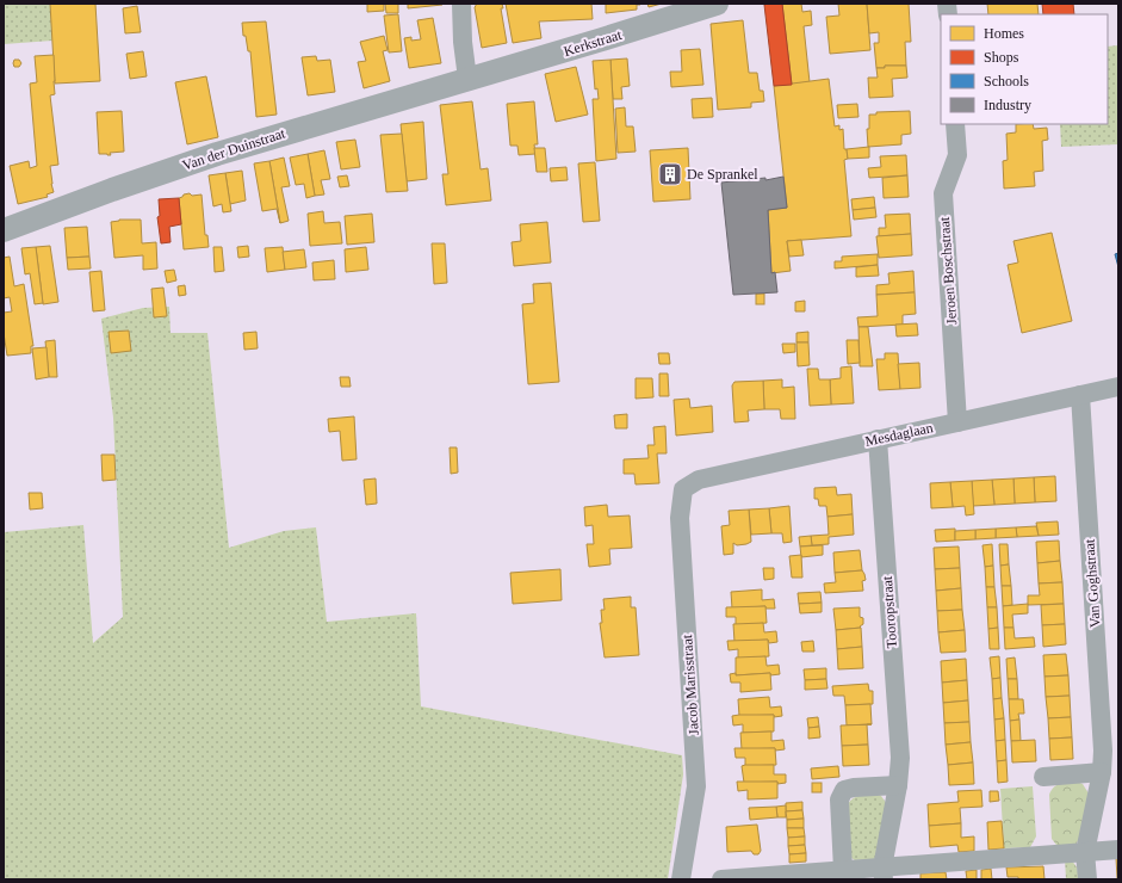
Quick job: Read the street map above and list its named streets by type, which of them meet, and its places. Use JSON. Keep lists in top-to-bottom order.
{
  "streets": {
    "street": [
      "Kerkstraat",
      "Van der Duinstraat",
      "Jeroen Boschstraat",
      "Mesdaglaan",
      "Van Goghstraat",
      "Tooropstraat",
      "Jacob Marisstraat"
    ]
  },
  "crossings": [
    ["Kerkstraat", "Van der Duinstraat"],
    ["Jeroen Boschstraat", "Mesdaglaan"],
    ["Mesdaglaan", "Van Goghstraat"],
    ["Mesdaglaan", "Tooropstraat"],
    ["Mesdaglaan", "Jacob Marisstraat"]
  ],
  "places": {
    "building": ["De Sprankel"]
  },
  "legend": [
    "Homes",
    "Shops",
    "Schools",
    "Industry"
  ]
}
